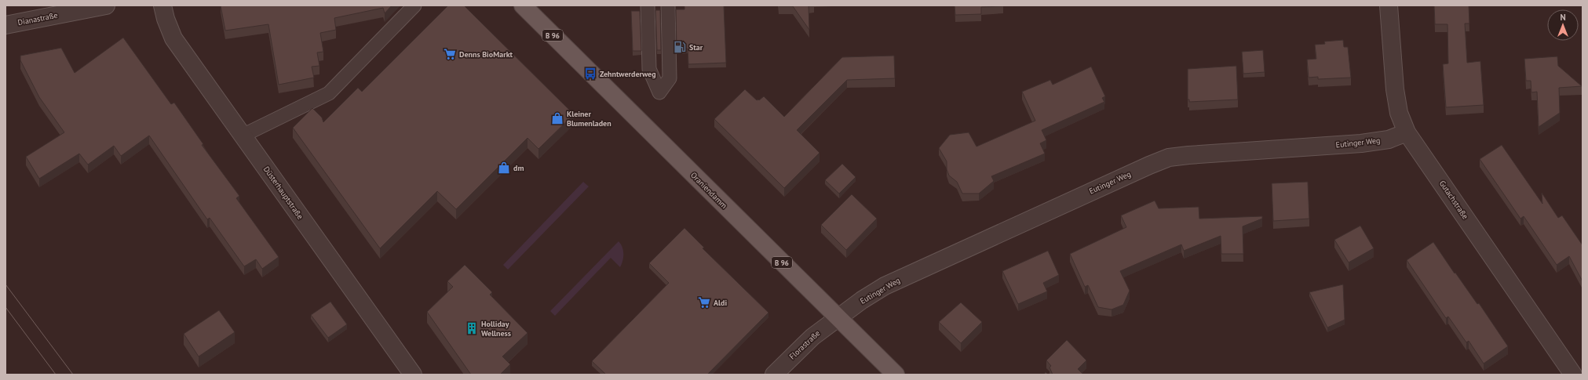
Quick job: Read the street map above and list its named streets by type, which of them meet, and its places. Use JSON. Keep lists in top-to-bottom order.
{
  "streets": {
    "main road": ["B 96", "Oraniendamm"],
    "street": [
      "Dianastraße",
      "Eutinger Weg",
      "Düsterhauptstraße",
      "Gutachstraße",
      "Florastraße"
    ]
  },
  "crossings": [
    ["Eutinger Weg", "Oraniendamm"],
    ["Eutinger Weg", "Gutachstraße"],
    ["Eutinger Weg", "Florastraße"],
    ["Oraniendamm", "Florastraße"]
  ],
  "places": {
    "fuel station": ["Star"],
    "supermarket": ["Denns BioMarkt", "Aldi"],
    "bus stop": ["Zehntwerderweg"],
    "shop": ["Kleiner Blumenladen", "dm"],
    "building": ["Holliday Wellness"]
  },
  "north": "top"
}
